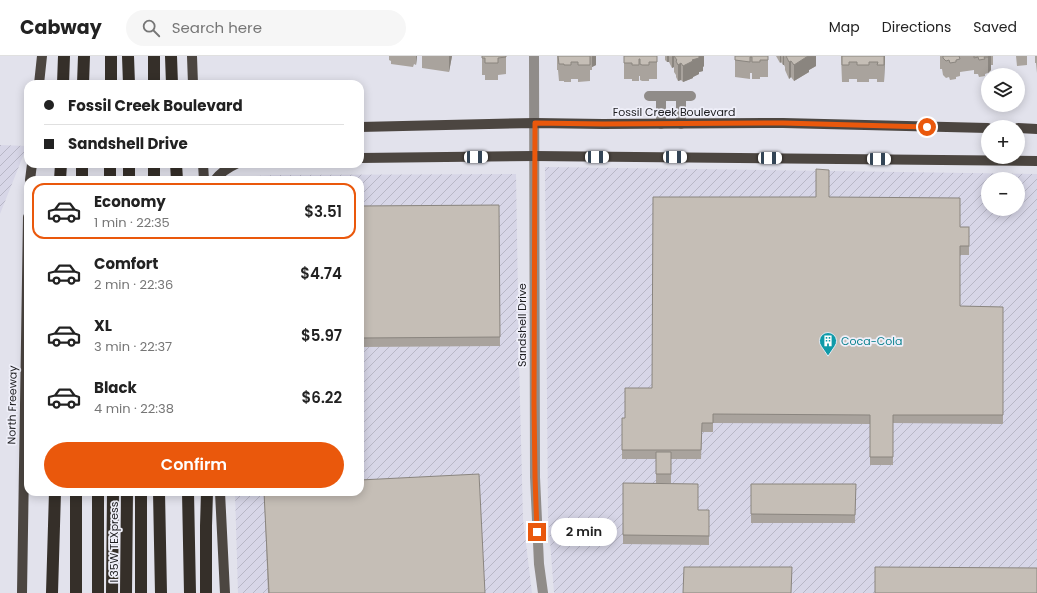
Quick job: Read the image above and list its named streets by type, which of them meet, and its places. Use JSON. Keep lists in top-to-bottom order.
{
  "streets": {
    "highway": ["I 35W TEXpress"],
    "main road": ["Fossil Creek Boulevard", "North Freeway"],
    "street": ["Sandshell Drive"]
  },
  "crossings": [
    ["Fossil Creek Boulevard", "Sandshell Drive"]
  ],
  "places": {
    "building": ["Coca-Cola"]
  },
  "page": {
    "header": "Cabway",
    "search": "Search here",
    "nav": ["Map", "Directions", "Saved"],
    "map_buttons": ["+", "−"],
    "banner": ["Fossil Creek Boulevard", "Sandshell Drive"],
    "list": [
      {
        "name": "Economy",
        "note": "1 min · 22:35",
        "value": "$3.51"
      },
      {
        "name": "Comfort",
        "note": "2 min · 22:36",
        "value": "$4.74"
      },
      {
        "name": "XL",
        "note": "3 min · 22:37",
        "value": "$5.97"
      },
      {
        "name": "Black",
        "note": "4 min · 22:38",
        "value": "$6.22"
      }
    ],
    "buttons": "Confirm",
    "bubble": "2 min"
  }
}
